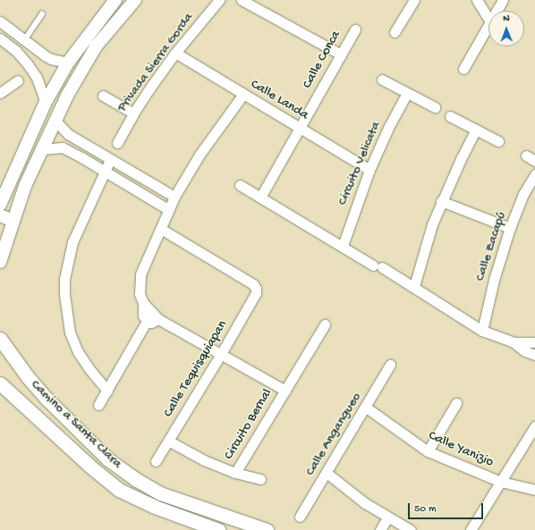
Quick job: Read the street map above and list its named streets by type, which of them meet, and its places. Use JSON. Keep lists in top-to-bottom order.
{
  "streets": {
    "main road": ["Camino a Santa Clara"],
    "street": [
      "Calle Conca",
      "Privada Sierra Gorda",
      "Calle Landa",
      "Circuito Velicata",
      "Calle Zacapú",
      "Calle Tequisquiapan",
      "Circuito Bernal",
      "Calle Angangueo",
      "Calle Yanizio"
    ]
  },
  "crossings": [
    ["Calle Conca", "Calle Landa"],
    ["Privada Sierra Gorda", "Calle Landa"],
    ["Calle Landa", "Circuito Velicata"],
    ["Calle Tequisquiapan", "Circuito Bernal"],
    ["Calle Angangueo", "Calle Yanizio"]
  ],
  "scale_bar": "50 m",
  "north": "top"
}
